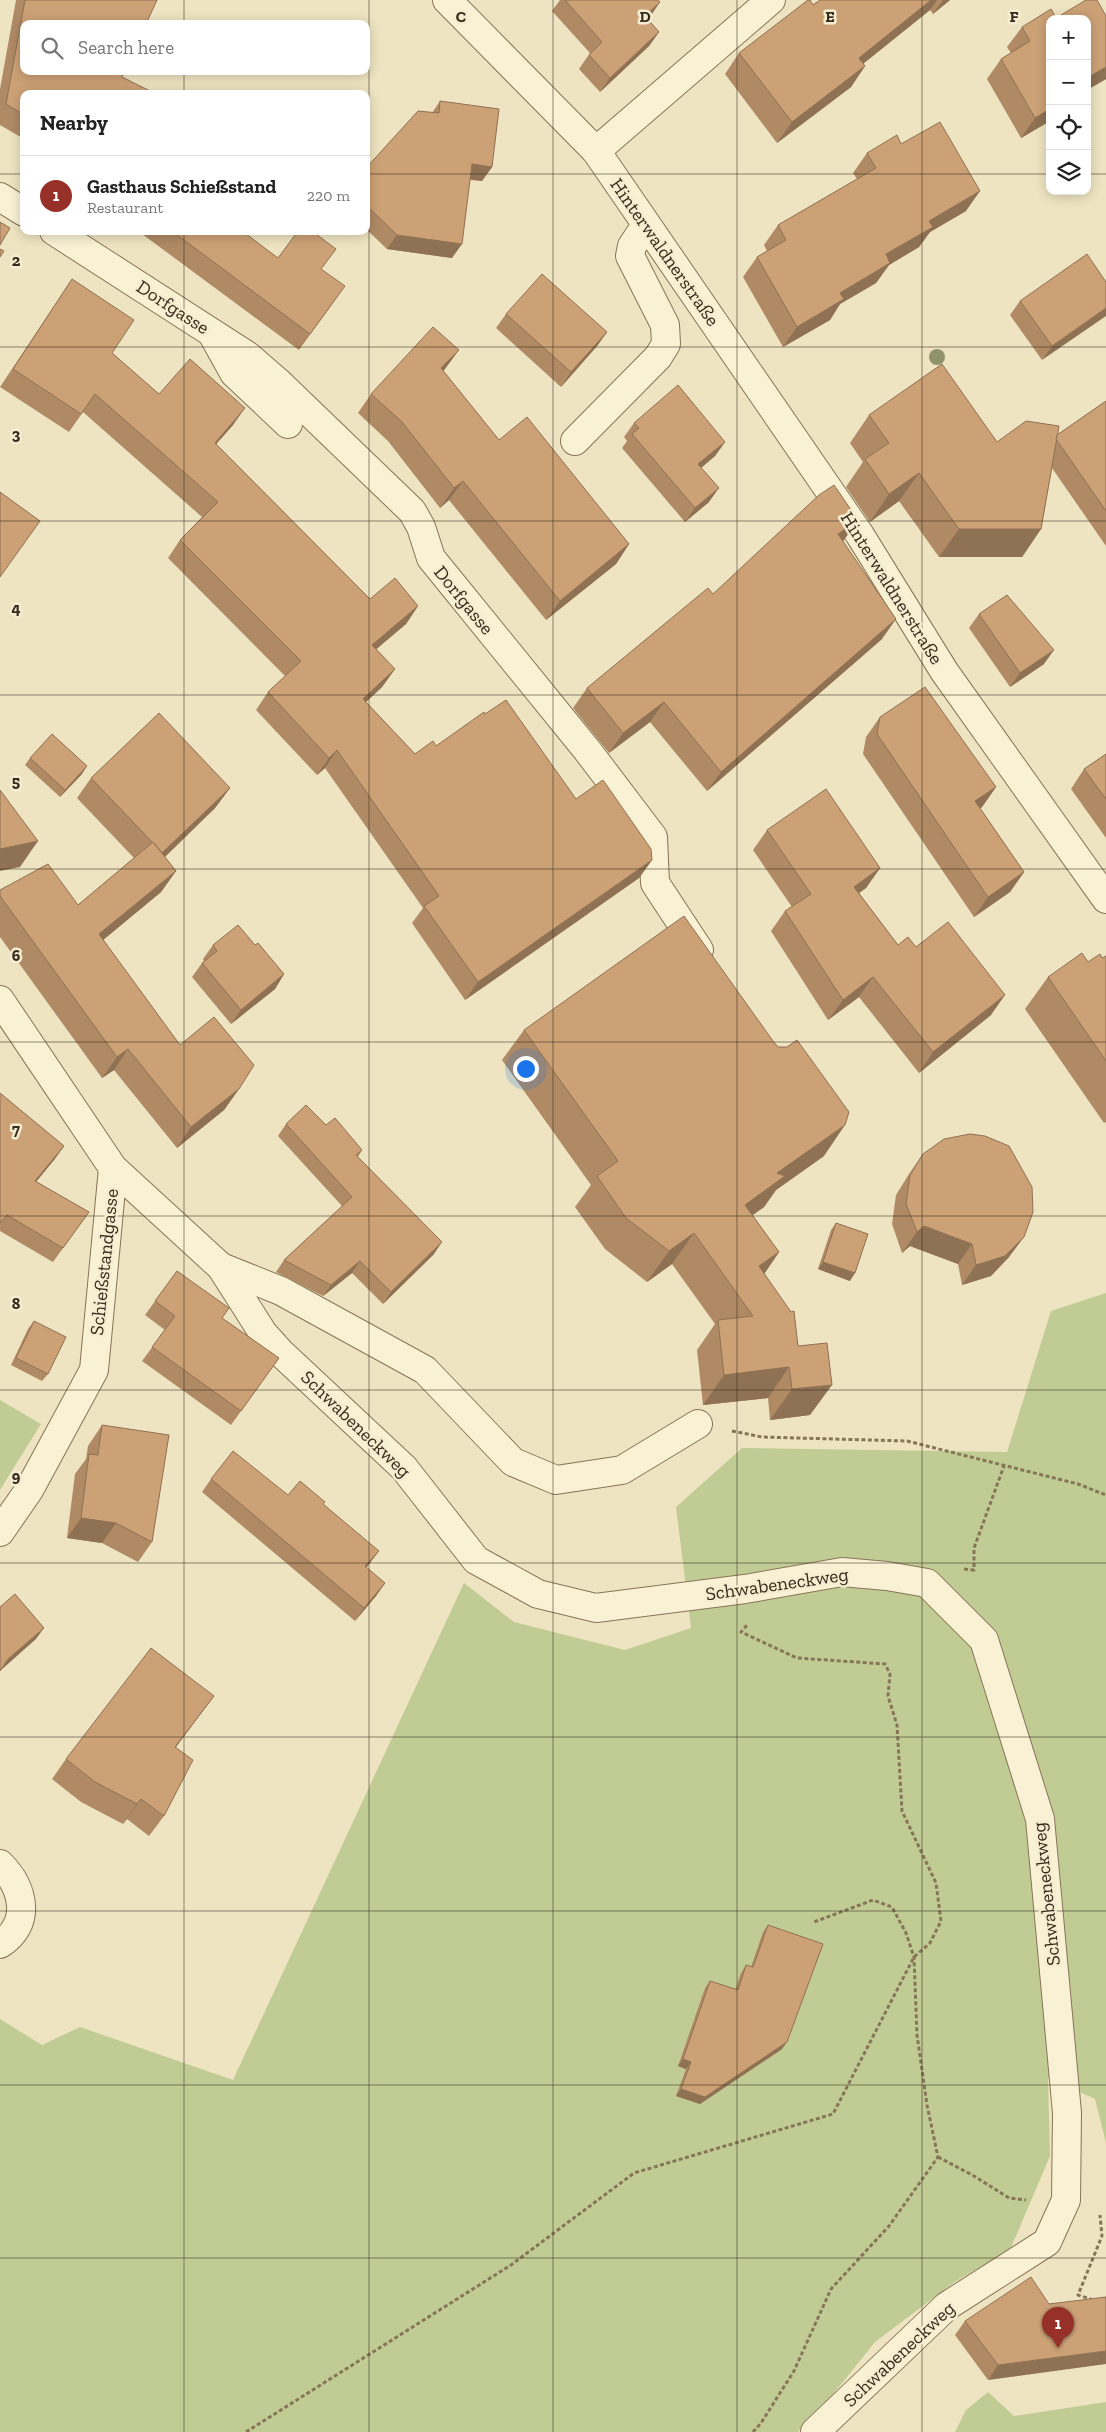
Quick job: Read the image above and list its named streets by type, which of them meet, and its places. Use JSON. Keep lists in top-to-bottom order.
{
  "streets": {
    "street": [
      "Hinterwaldnerstraße",
      "Dorfgasse",
      "Schießstandgasse",
      "Schwabeneckweg"
    ]
  },
  "crossings": [
    ["Schießstandgasse", "Schwabeneckweg"]
  ],
  "page": {
    "map_buttons": ["+", "−"],
    "search": "Search here",
    "heading": "Nearby",
    "list": [
      {
        "mark": "1",
        "name": "Gasthaus Schießstand",
        "note": "Restaurant",
        "value": "220 m"
      }
    ],
    "pins": "1"
  },
  "grid": {
    "columns": [
      "C",
      "D",
      "E",
      "F"
    ],
    "rows": [
      "2",
      "3",
      "4",
      "5",
      "6",
      "7",
      "8",
      "9"
    ]
  }
}
